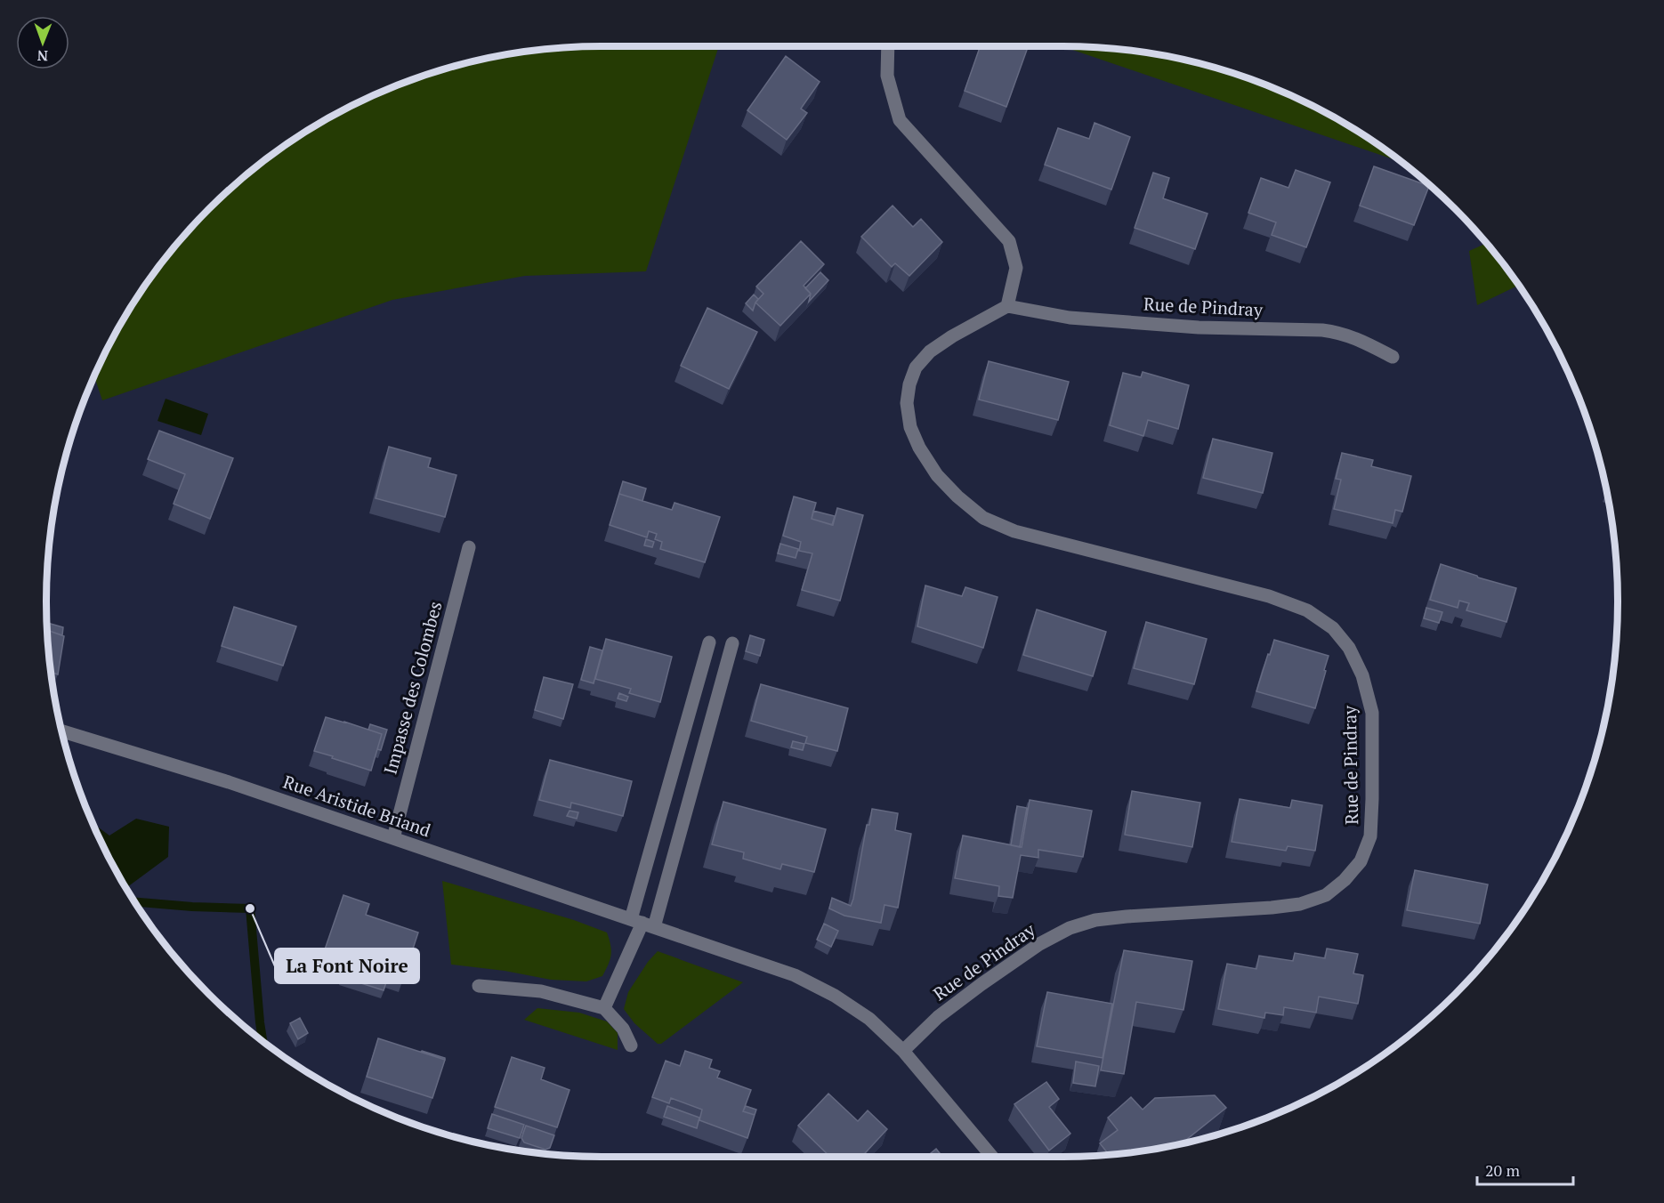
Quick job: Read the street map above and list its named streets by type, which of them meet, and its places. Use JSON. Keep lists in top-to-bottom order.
{
  "streets": {
    "street": ["Rue de Pindray", "Impasse des Colombes", "Rue Aristide Briand"]
  },
  "crossings": [
    ["Rue de Pindray", "Rue Aristide Briand"],
    ["Impasse des Colombes", "Rue Aristide Briand"]
  ],
  "places": ["La Font Noire"],
  "scale_bar": "20 m",
  "north": "bottom"
}
